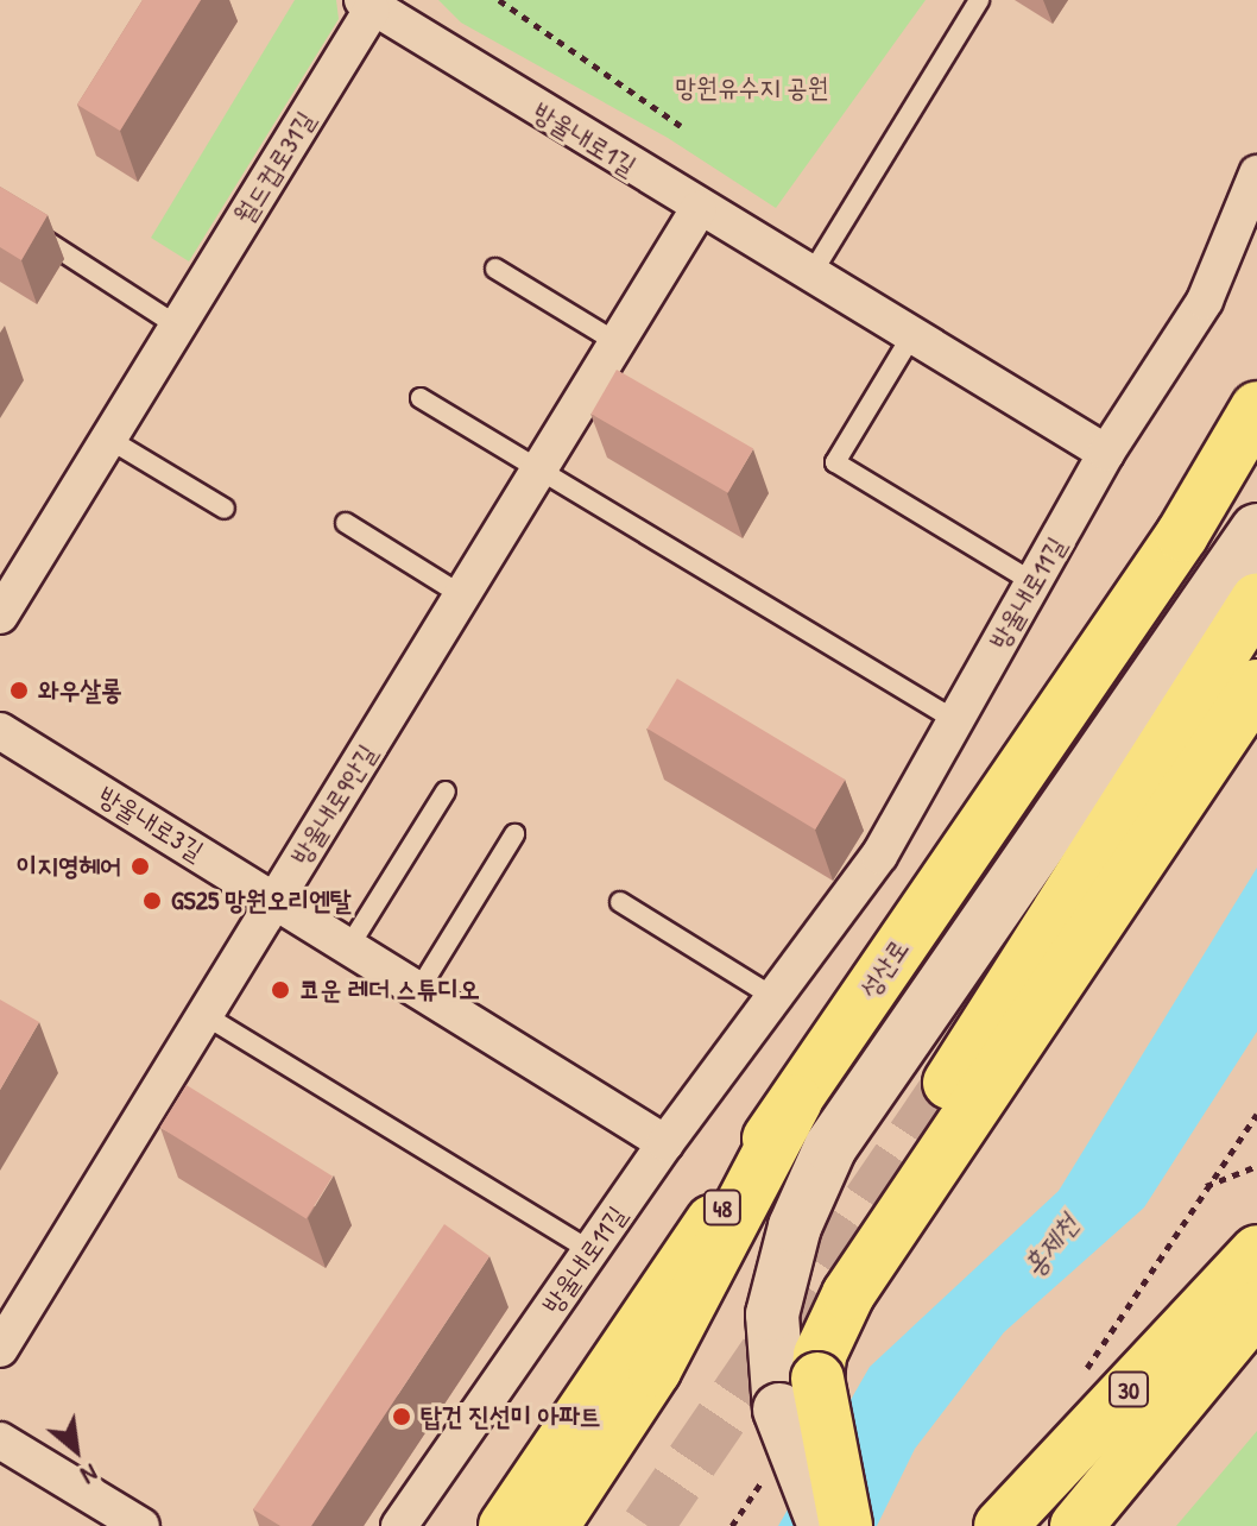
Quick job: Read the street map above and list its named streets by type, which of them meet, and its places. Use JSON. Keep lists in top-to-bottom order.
{
  "streets": {
    "main road": ["성산로", "48", "30"],
    "street": [
      "방울내로1길",
      "월드컵로31길",
      "방울내로11길",
      "방울내로9안길",
      "방울내로3길"
    ]
  },
  "crossings": [
    ["방울내로1길", "월드컵로31길"],
    ["방울내로1길", "방울내로11길"],
    ["방울내로1길", "방울내로9안길"],
    ["방울내로11길", "방울내로3길"],
    ["방울내로9안길", "방울내로3길"]
  ],
  "water": ["홍제천"],
  "parks": ["망원유수지 공원"],
  "places": [
    "와우살롱",
    "이지영헤어",
    "GS25 망원오리엔탈",
    "코운 레더 스튜디오",
    "탑건 진선미 아파트"
  ],
  "north": "bottom right"
}
